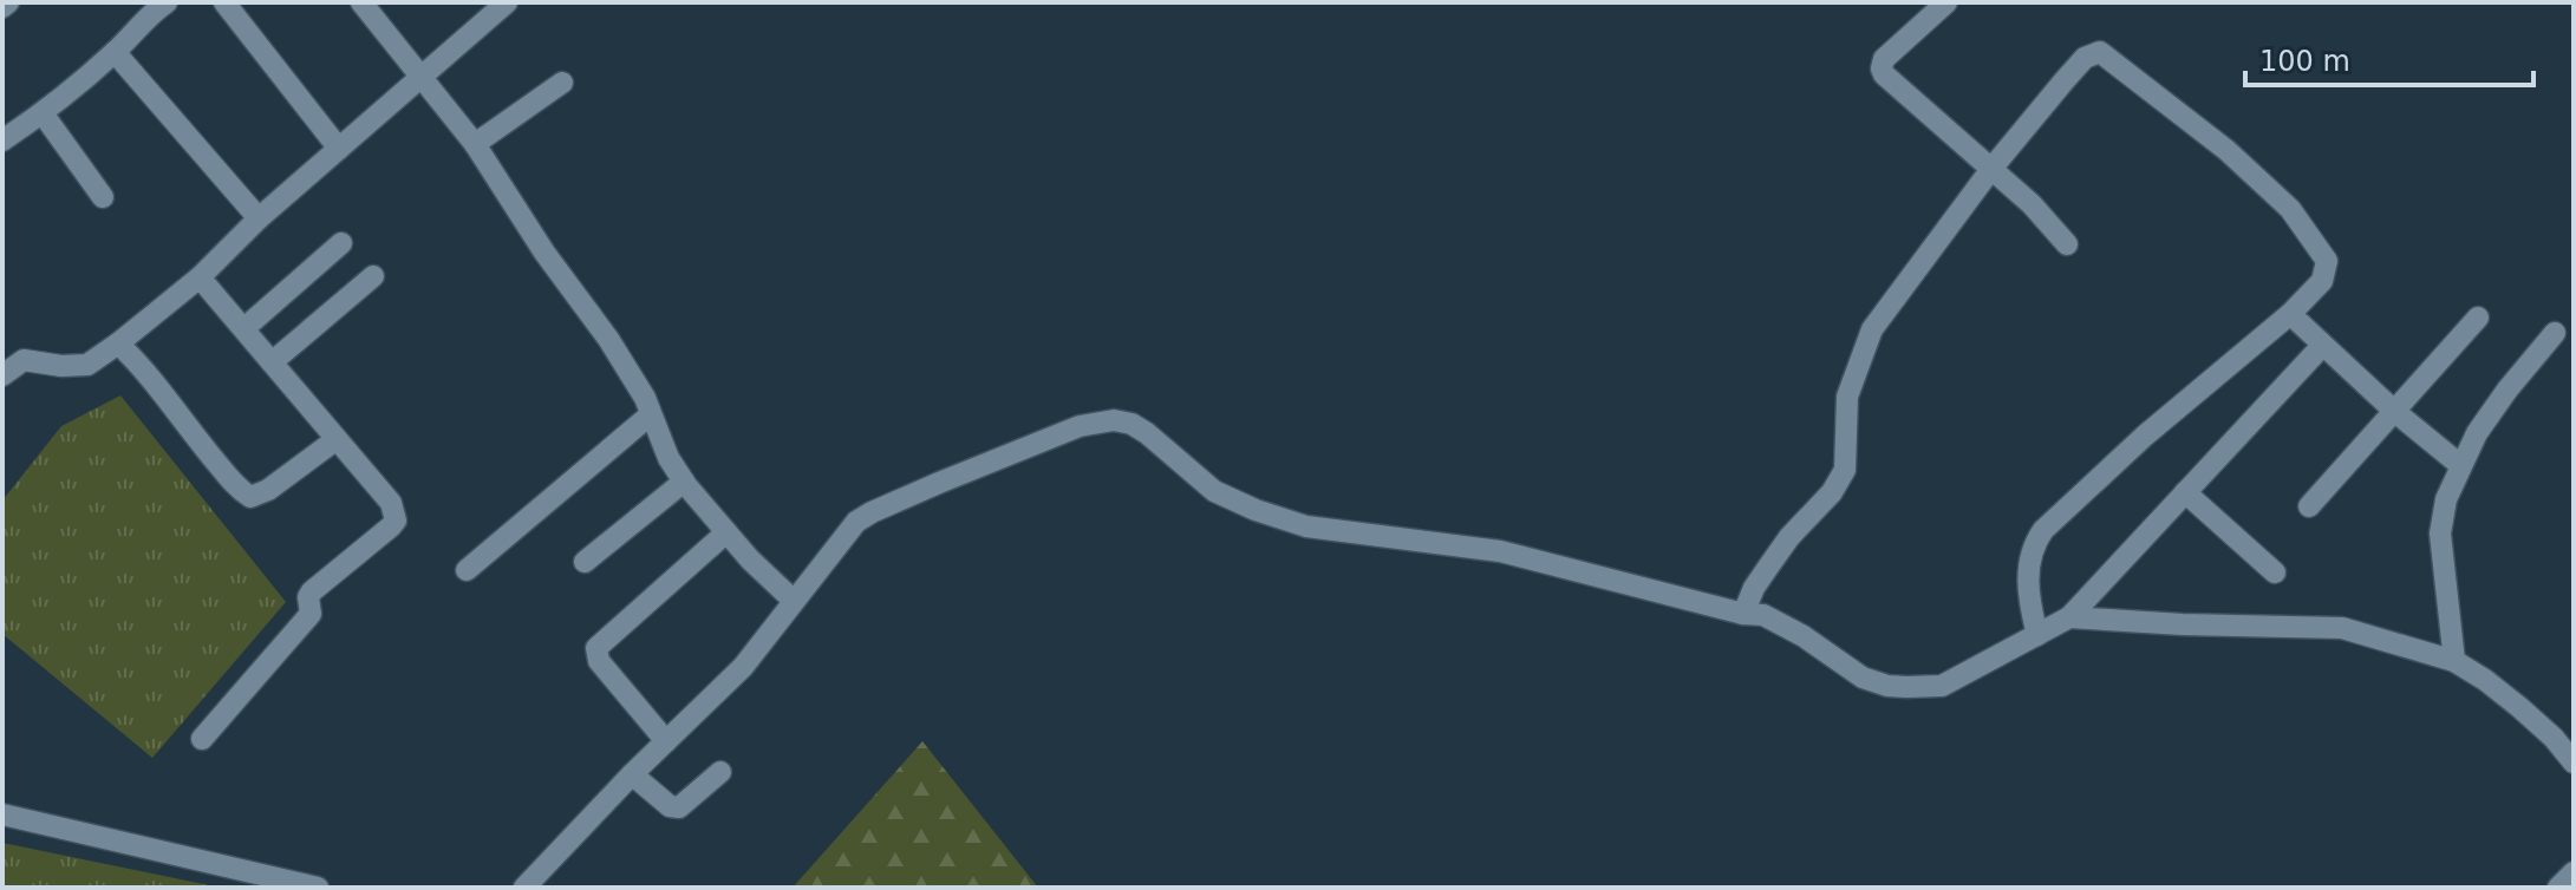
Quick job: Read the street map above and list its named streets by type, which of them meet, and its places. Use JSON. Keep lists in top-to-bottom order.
{
  "scale_bar": "100 m"
}
